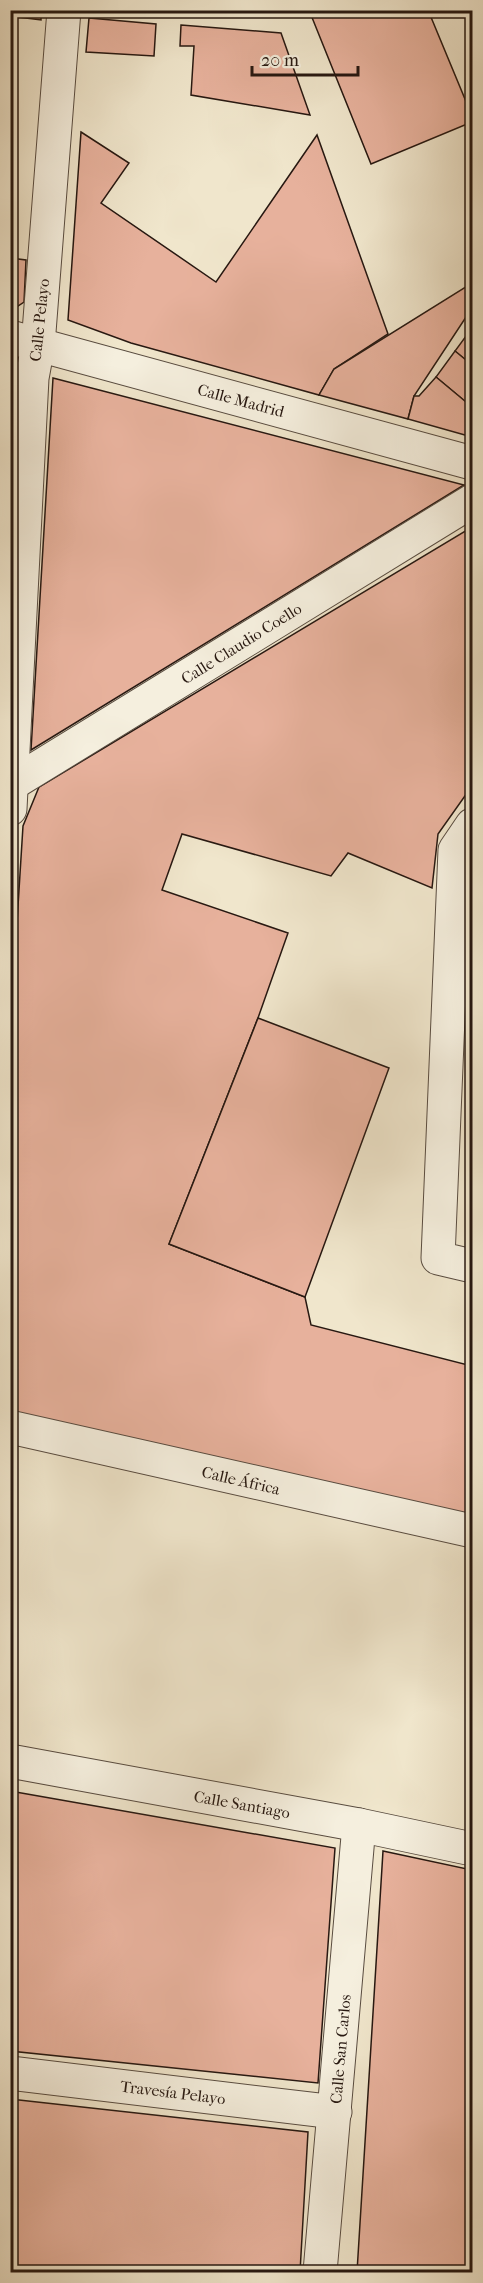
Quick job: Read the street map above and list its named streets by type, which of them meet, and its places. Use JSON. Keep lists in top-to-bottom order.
{
  "streets": {
    "street": [
      "Calle Pelayo",
      "Calle Madrid",
      "Calle Claudio Coello",
      "Calle África",
      "Calle Santiago",
      "Calle San Carlos",
      "Travesía Pelayo"
    ]
  },
  "crossings": [
    ["Calle Pelayo", "Calle Madrid"],
    ["Calle Pelayo", "Calle Claudio Coello"],
    ["Calle Santiago", "Calle San Carlos"],
    ["Calle San Carlos", "Travesía Pelayo"]
  ],
  "scale_bar": "20 m"
}
